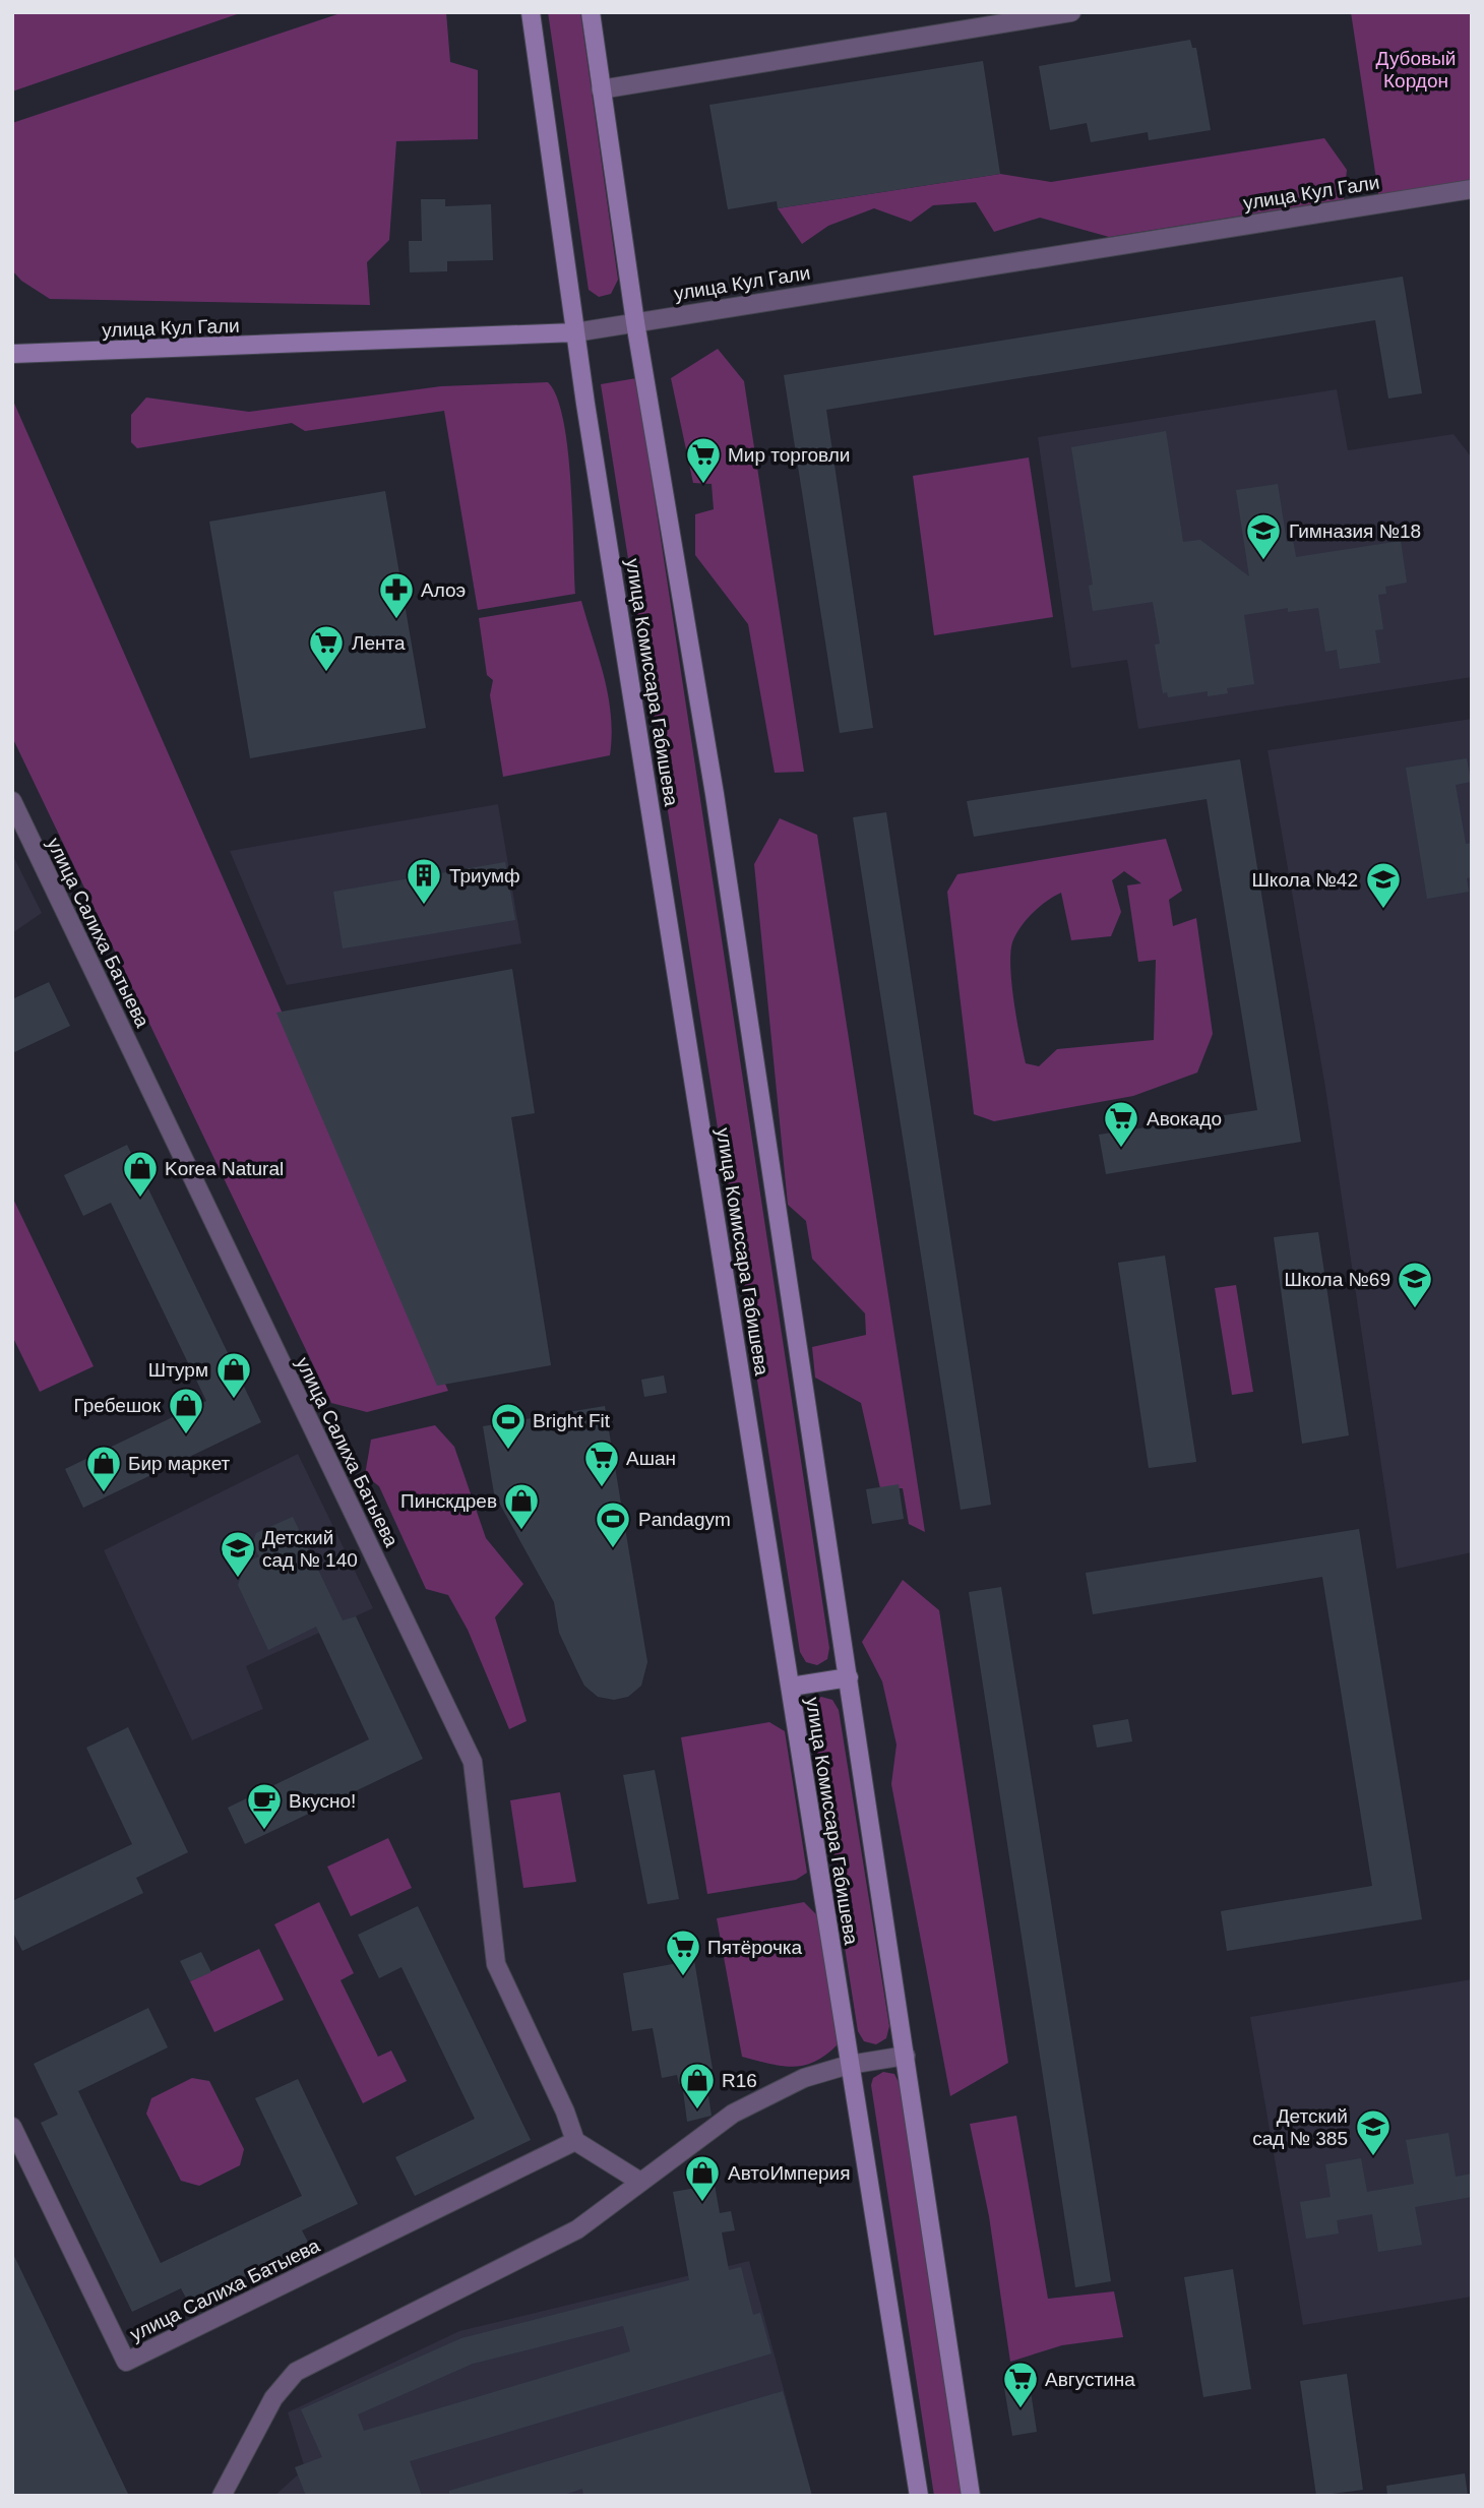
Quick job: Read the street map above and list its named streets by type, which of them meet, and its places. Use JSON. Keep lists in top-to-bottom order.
{
  "streets": {
    "street": ["улица Кул Гали", "улица Комиссара Габишева", "улица Салиха Батыева"]
  },
  "crossings": [
    ["улица Кул Гали", "улица Комиссара Габишева"]
  ],
  "parks": ["Дубовый Кордон"],
  "places": {
    "supermarket": [
      "Мир торговли",
      "Лента",
      "Авокадо",
      "Ашан",
      "Пятёрочка",
      "Августина"
    ],
    "school or university": [
      "Гимназия №18",
      "Школа №42",
      "Школа №69",
      "Детский сад № 140",
      "Детский сад № 385"
    ],
    "pharmacy": ["Алоэ"],
    "building": ["Триумф"],
    "shop": [
      "Korea Natural",
      "Штурм",
      "Гребешок",
      "Бир маркет",
      "Пинскдрев",
      "R16",
      "АвтоИмперия"
    ],
    "sports": ["Bright Fit", "Pandagym"],
    "cafe": ["Вкусно!"]
  }
}
